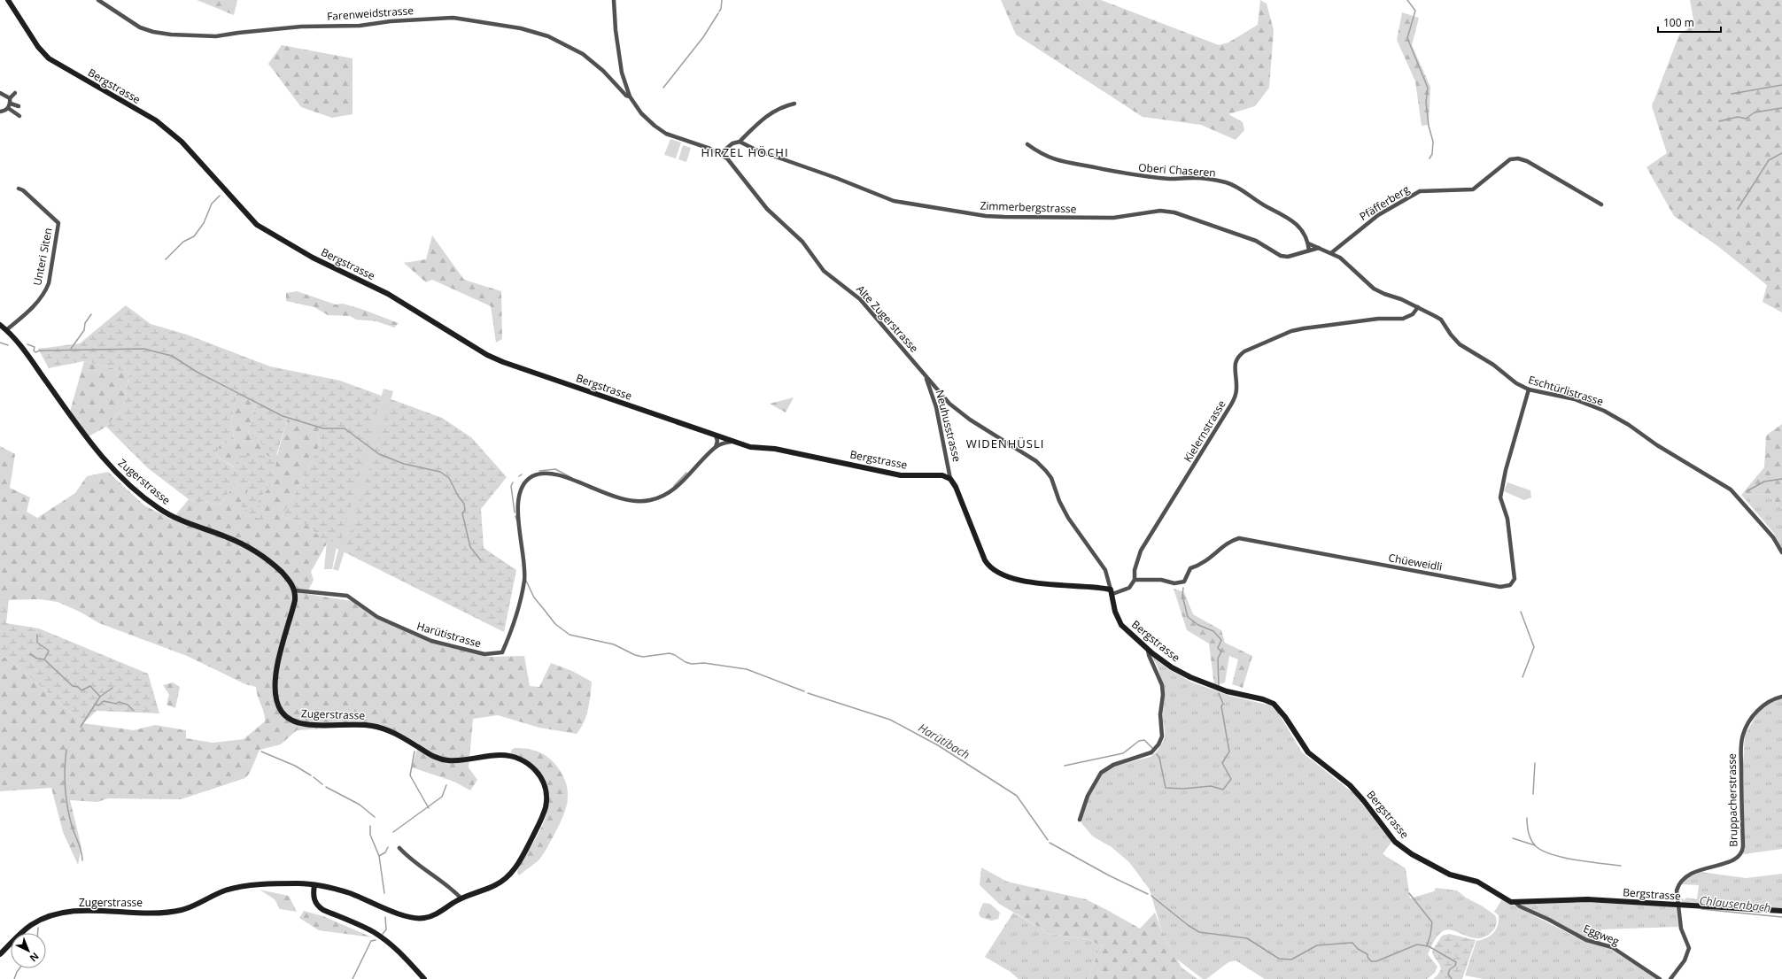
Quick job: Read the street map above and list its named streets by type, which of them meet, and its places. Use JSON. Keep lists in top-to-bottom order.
{
  "streets": {
    "street": [
      "Farenweidstrasse",
      "Bergstrasse",
      "Oberi Chaseren",
      "Pfäfferberg",
      "Zimmerbergstrasse",
      "Unteri Siten",
      "Alte Zugerstrasse",
      "Eschtürlistrasse",
      "Neuhusstrasse",
      "Kielernstrasse",
      "Zugerstrasse",
      "Chüeweidli",
      "Harütistrasse",
      "Bruppacherstrasse",
      "Eggweg"
    ]
  },
  "crossings": [
    ["Farenweidstrasse", "Alte Zugerstrasse"],
    ["Bergstrasse", "Alte Zugerstrasse"],
    ["Bergstrasse", "Neuhusstrasse"],
    ["Bergstrasse", "Bruppacherstrasse"],
    ["Bergstrasse", "Eggweg"],
    ["Oberi Chaseren", "Eschtürlistrasse"],
    ["Pfäfferberg", "Eschtürlistrasse"],
    ["Zimmerbergstrasse", "Eschtürlistrasse"],
    ["Unteri Siten", "Zugerstrasse"],
    ["Alte Zugerstrasse", "Neuhusstrasse"],
    ["Eschtürlistrasse", "Kielernstrasse"],
    ["Eschtürlistrasse", "Chüeweidli"],
    ["Kielernstrasse", "Chüeweidli"],
    ["Zugerstrasse", "Harütistrasse"]
  ],
  "districts": ["HIRZEL HÖCHI", "WIDENHÜSLI"],
  "water": ["Harütibach", "Chlausenbach"],
  "scale_bar": "100 m",
  "north": "bottom right"
}
